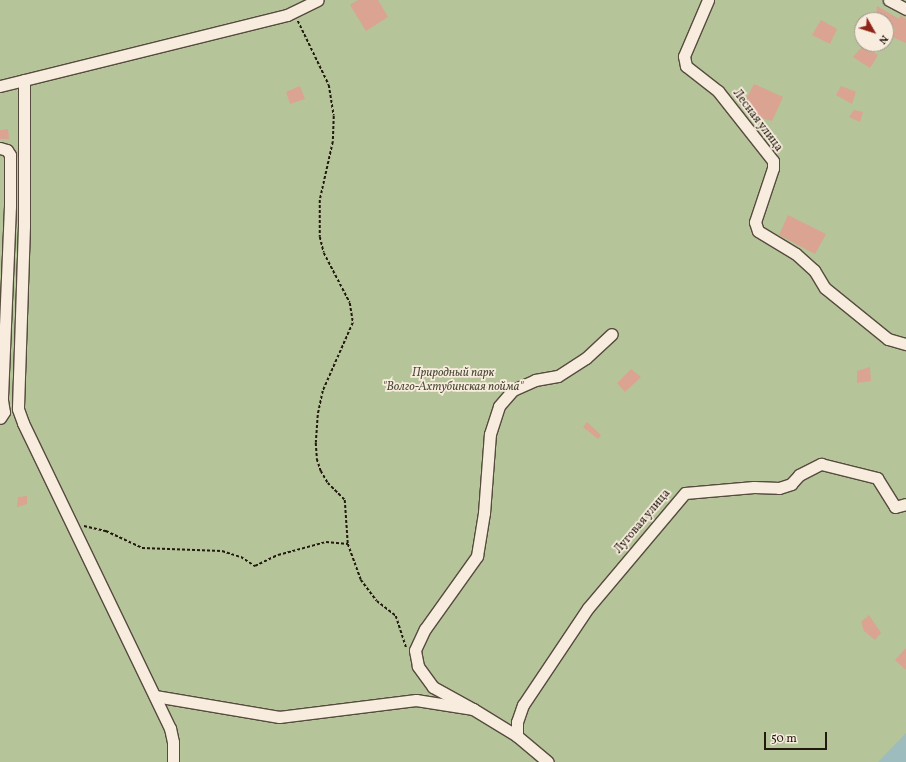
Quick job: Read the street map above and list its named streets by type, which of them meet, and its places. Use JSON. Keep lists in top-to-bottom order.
{
  "streets": {
    "street": ["Лесная улица", "Луговая улица"]
  },
  "parks": ["Природный парк \"Волго-Ахтубинская пойма\""],
  "scale_bar": "50 m",
  "north": "bottom right"
}
